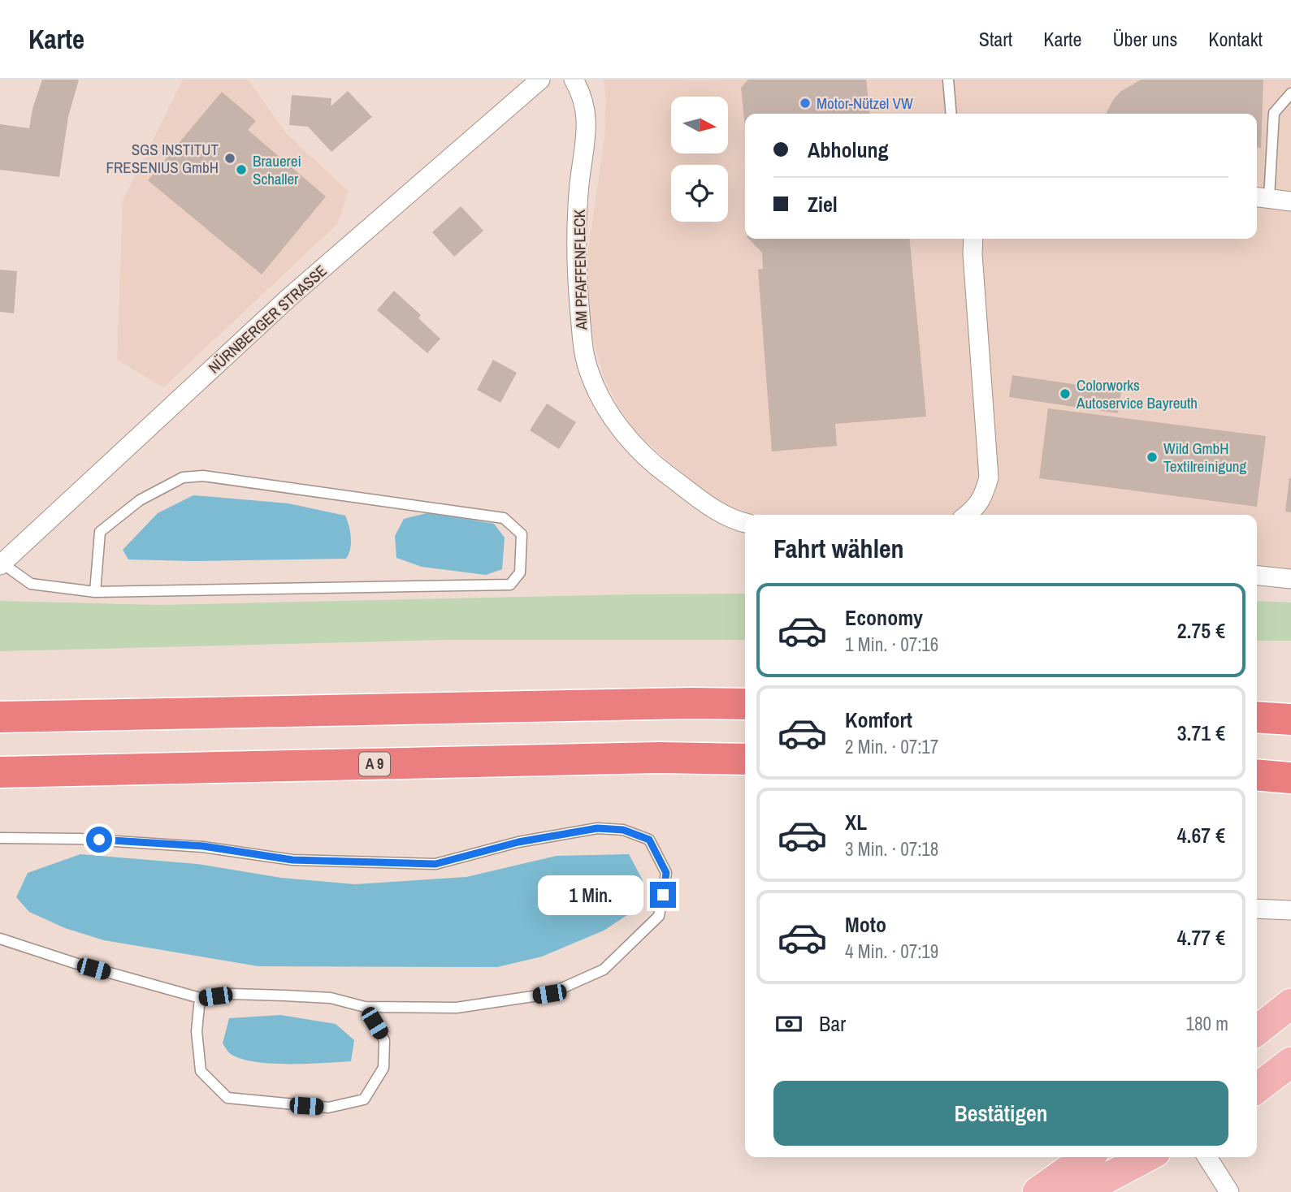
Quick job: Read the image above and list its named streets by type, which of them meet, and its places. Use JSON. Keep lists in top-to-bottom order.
{
  "streets": {
    "highway": ["A 9"],
    "street": ["AM PFAFFENFLECK", "NÜRNBERGER STRASSE"]
  },
  "places": [
    "Motor-Nützel VW",
    "SGS INSTITUT FRESENIUS GmbH",
    "Brauerei Schaller",
    "Colorworks Autoservice Bayreuth",
    "Wild GmbH Textilreinigung"
  ],
  "north": "right",
  "page": {
    "header": "Karte",
    "nav": [
      "Start",
      "Karte",
      "Über uns",
      "Kontakt"
    ],
    "banner": ["Abholung", "Ziel"],
    "heading": "Fahrt wählen",
    "list": [
      {
        "name": "Economy",
        "note": "1 Min. · 07:16",
        "value": "2.75 €"
      },
      {
        "name": "Komfort",
        "note": "2 Min. · 07:17",
        "value": "3.71 €"
      },
      {
        "name": "XL",
        "note": "3 Min. · 07:18",
        "value": "4.67 €"
      },
      {
        "name": "Moto",
        "note": "4 Min. · 07:19",
        "value": "4.77 €"
      }
    ],
    "bubble": "1 Min.",
    "pay": ["Bar", "180 m"],
    "buttons": "Bestätigen"
  }
}
